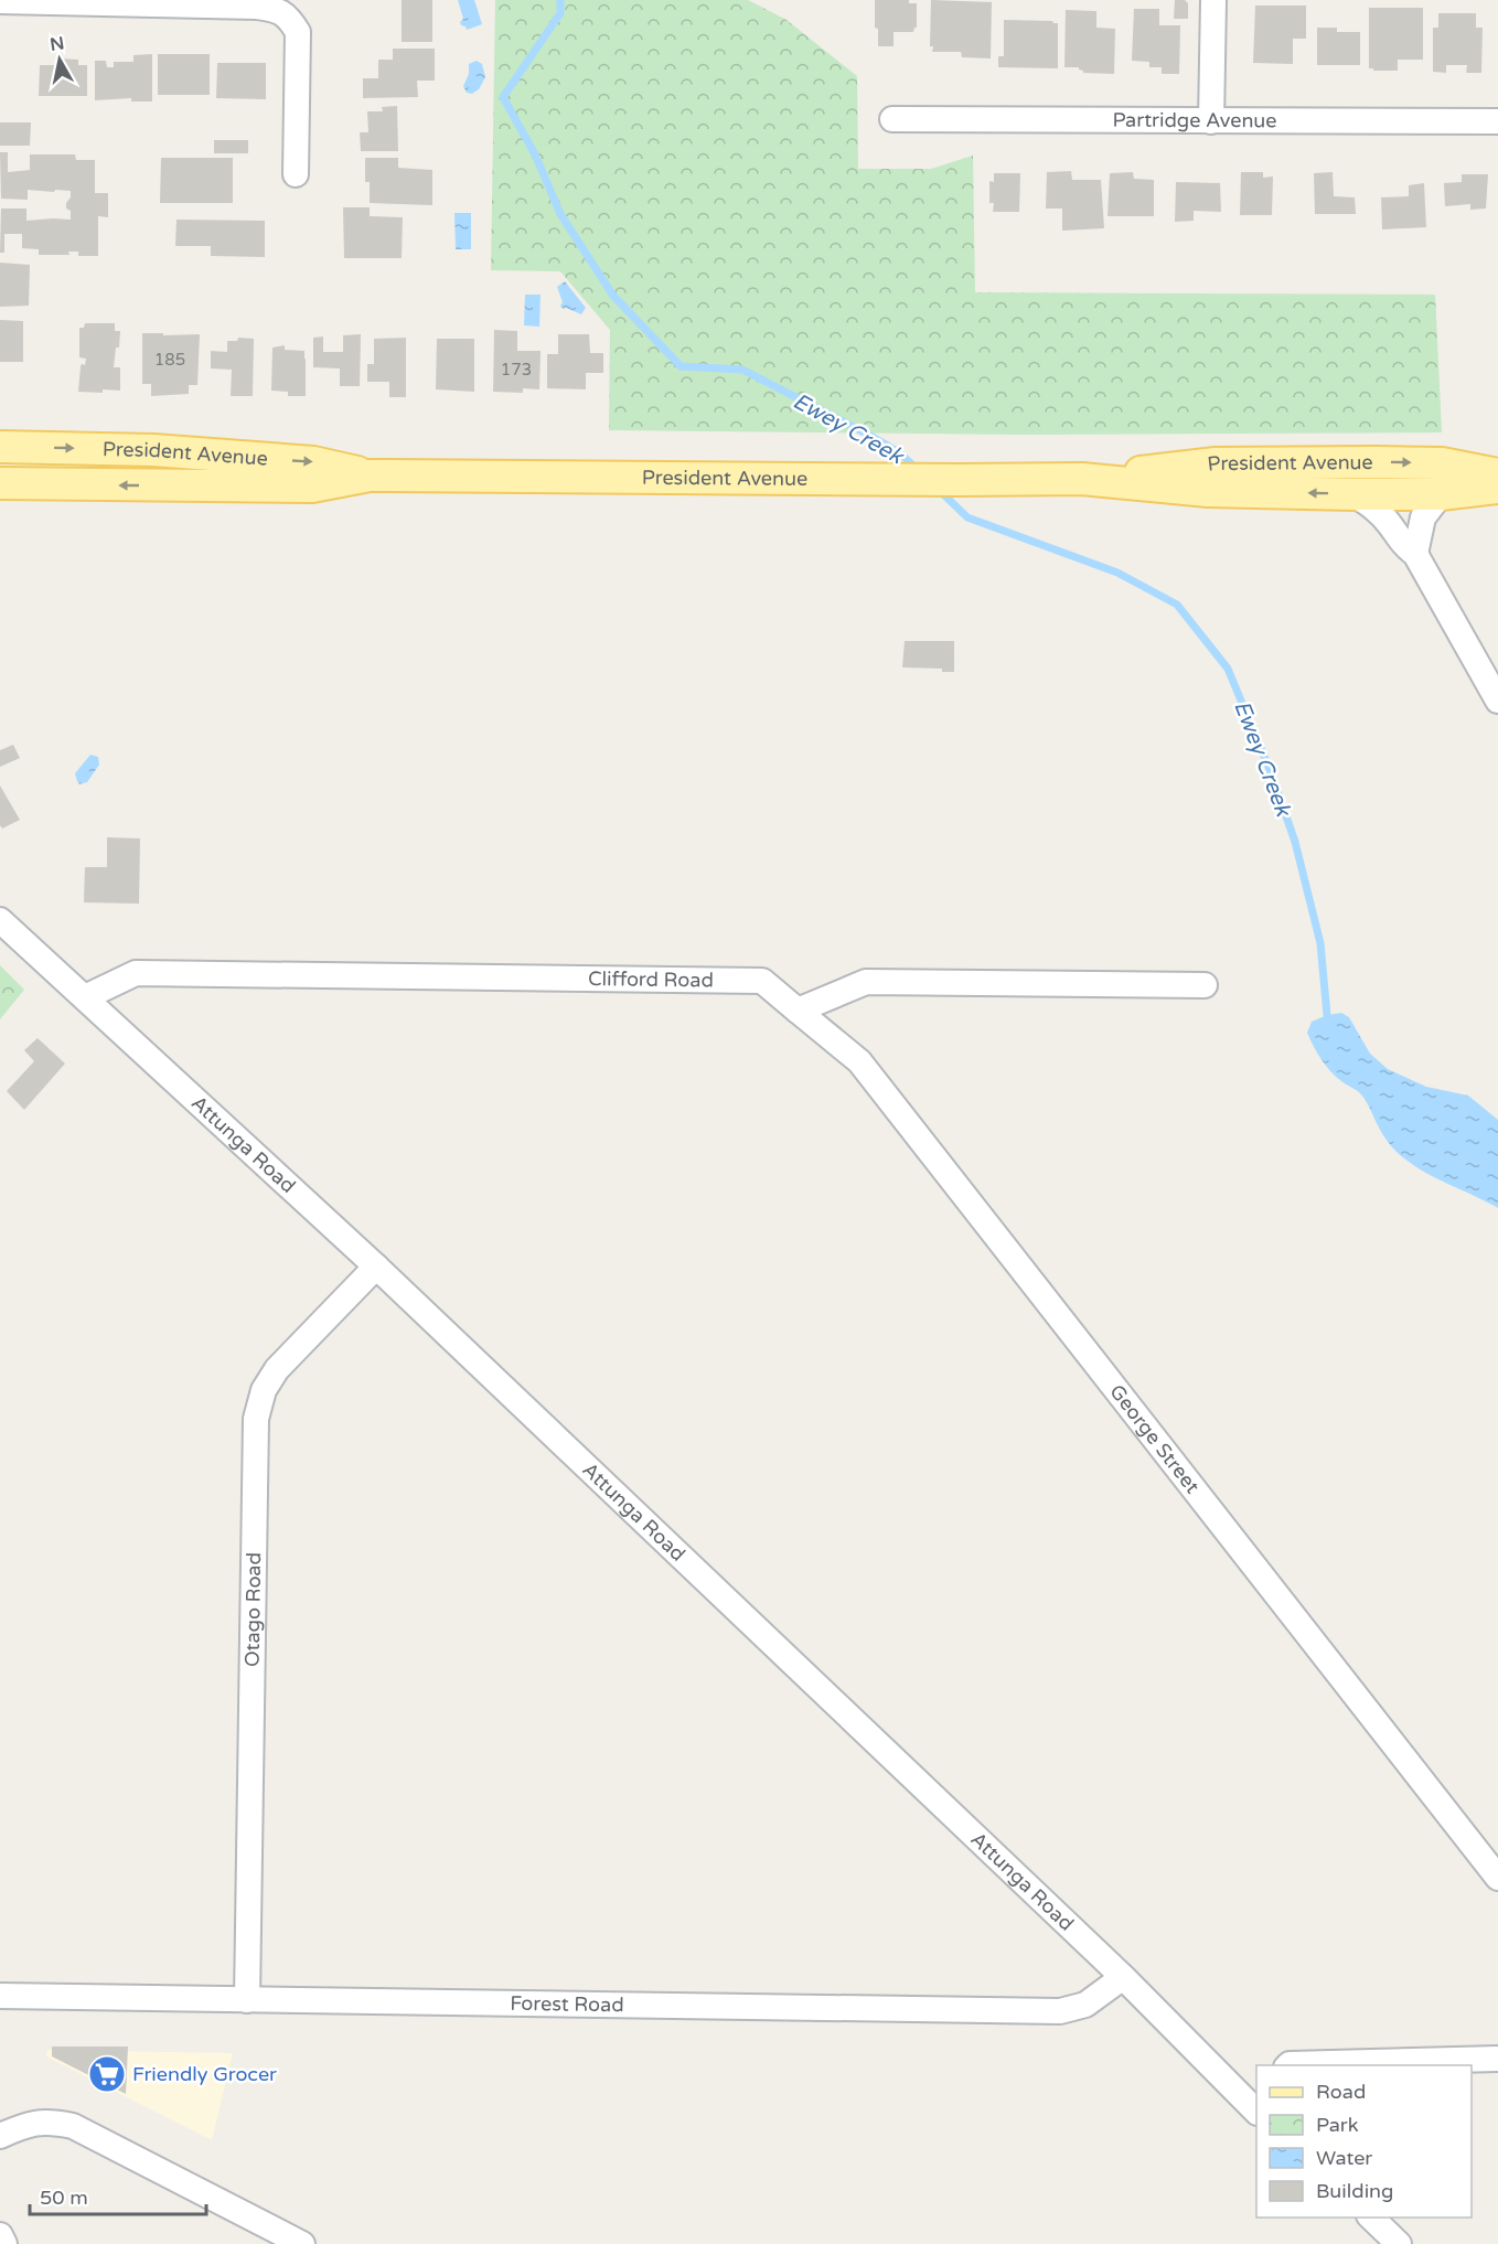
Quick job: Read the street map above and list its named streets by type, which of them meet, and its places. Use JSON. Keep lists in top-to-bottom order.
{
  "streets": {
    "main road": ["President Avenue"],
    "street": [
      "Partridge Avenue",
      "Clifford Road",
      "Attunga Road",
      "George Street",
      "Otago Road",
      "Forest Road"
    ]
  },
  "crossings": [
    ["Clifford Road", "Attunga Road"],
    ["Clifford Road", "George Street"],
    ["Attunga Road", "Otago Road"],
    ["Attunga Road", "Forest Road"],
    ["Otago Road", "Forest Road"]
  ],
  "water": ["Ewey Creek"],
  "places": {
    "supermarket": ["Friendly Grocer"]
  },
  "house_numbers": ["185", "173"],
  "legend": [
    "Road",
    "Park",
    "Water",
    "Building"
  ],
  "scale_bar": "50 m",
  "north": "top"
}
